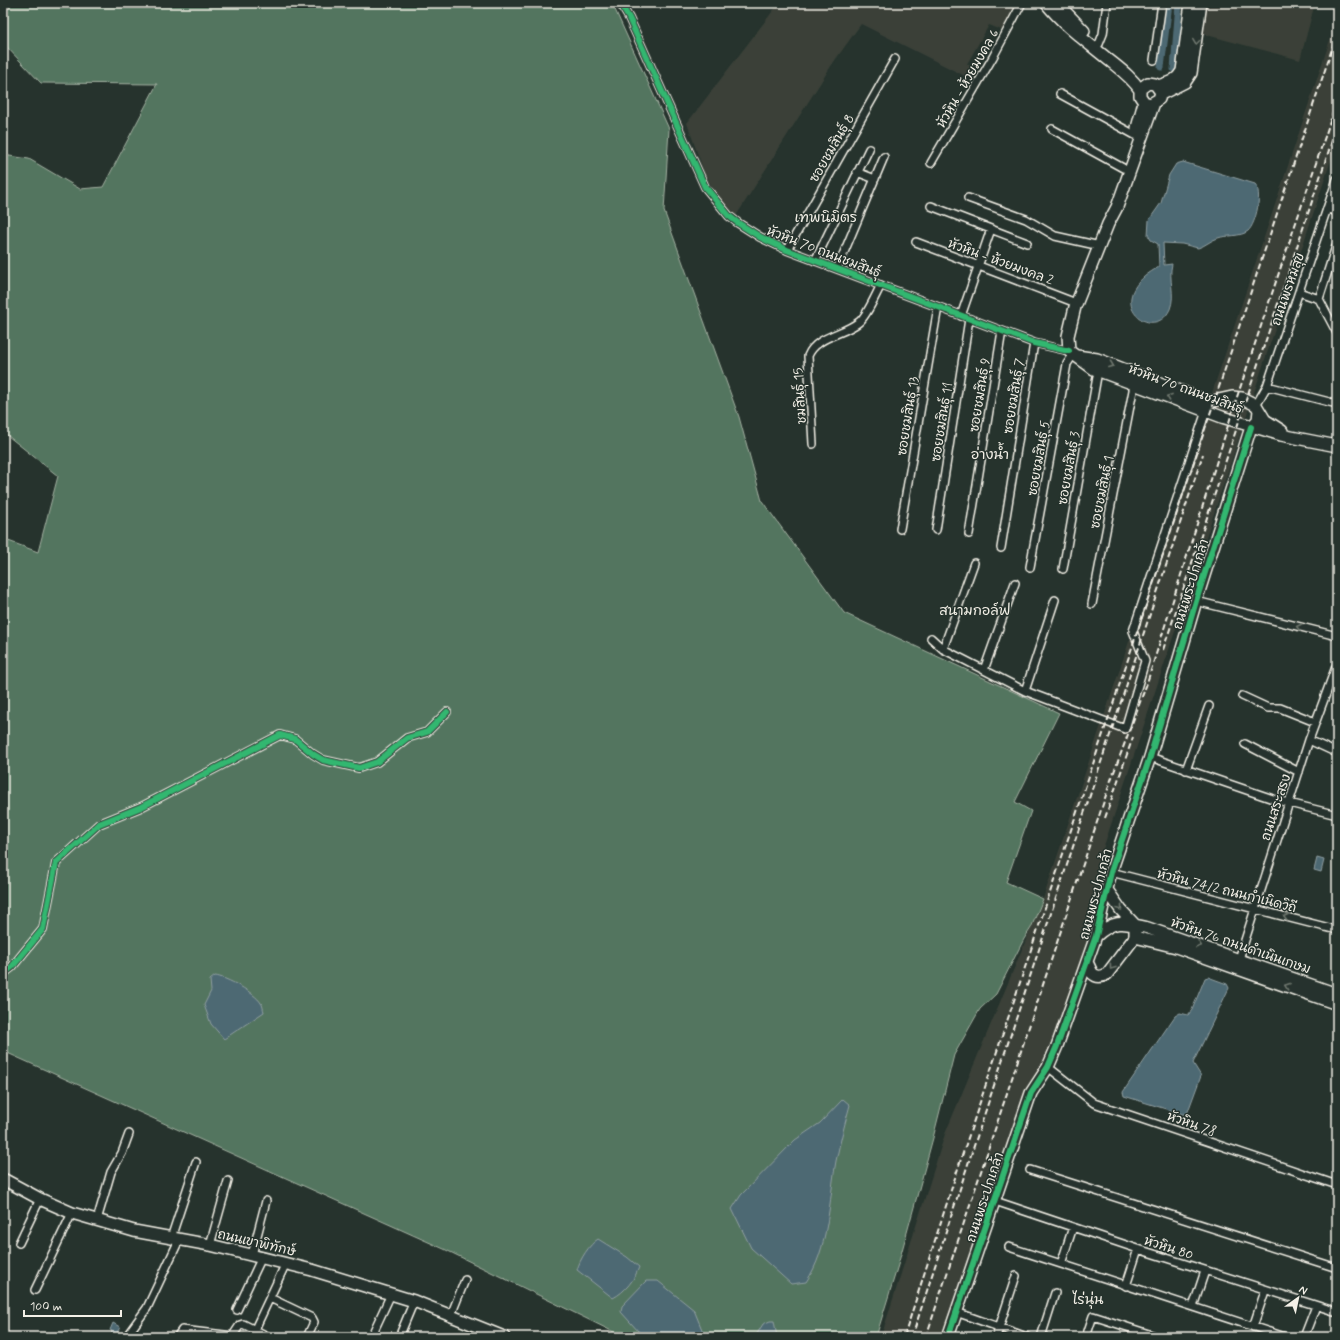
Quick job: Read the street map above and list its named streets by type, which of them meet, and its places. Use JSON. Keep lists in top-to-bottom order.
{
  "streets": {
    "street": [
      "หัวหิน - ห้วยมงคล 6",
      "ซอยชมสินธุ์ 8",
      "หัวหิน 70 ถนนชมสินธุ์",
      "หัวหิน - ห้วยมงคล 2",
      "ถนนพรหมสุข",
      "ซอยชมสินธุ์ 9",
      "ชมสินธุ์ 15",
      "ซอยชมสินธุ์ 7",
      "ซอยชมสินธุ์ 13",
      "ซอยชมสินธุ์ 11",
      "ซอยชมสินธุ์ 5",
      "ซอยชมสินธุ์ 3",
      "ซอยชมสินธุ์ 1",
      "ถนนพระปกเกล้า",
      "ถนนสระสรง",
      "หัวหิน 74/2 ถนนกำเนิดวิถี",
      "หัวหิน 76 ถนนดำเนินเกษม",
      "หัวหิน 78",
      "ถนนเขาพิทักษ์",
      "หัวหิน 80"
    ]
  },
  "crossings": [
    ["ซอยชมสินธุ์ 8", "หัวหิน 70 ถนนชมสินธุ์"],
    ["หัวหิน 70 ถนนชมสินธุ์", "ถนนพรหมสุข"],
    ["หัวหิน 70 ถนนชมสินธุ์", "ซอยชมสินธุ์ 9"],
    ["หัวหิน 70 ถนนชมสินธุ์", "ชมสินธุ์ 15"],
    ["หัวหิน 70 ถนนชมสินธุ์", "ซอยชมสินธุ์ 7"],
    ["หัวหิน 70 ถนนชมสินธุ์", "ซอยชมสินธุ์ 13"],
    ["หัวหิน 70 ถนนชมสินธุ์", "ซอยชมสินธุ์ 11"],
    ["หัวหิน 70 ถนนชมสินธุ์", "ซอยชมสินธุ์ 5"],
    ["หัวหิน 70 ถนนชมสินธุ์", "ซอยชมสินธุ์ 3"],
    ["หัวหิน 70 ถนนชมสินธุ์", "ซอยชมสินธุ์ 1"],
    ["หัวหิน 70 ถนนชมสินธุ์", "ถนนพระปกเกล้า"],
    ["ถนนพรหมสุข", "ถนนพระปกเกล้า"],
    ["ถนนพระปกเกล้า", "หัวหิน 74/2 ถนนกำเนิดวิถี"],
    ["ถนนพระปกเกล้า", "หัวหิน 76 ถนนดำเนินเกษม"],
    ["ถนนพระปกเกล้า", "หัวหิน 78"],
    ["ถนนพระปกเกล้า", "หัวหิน 80"],
    ["ถนนสระสรง", "หัวหิน 74/2 ถนนกำเนิดวิถี"],
    ["ถนนสระสรง", "หัวหิน 76 ถนนดำเนินเกษม"]
  ],
  "one_way": ["หัวหิน 74/2 ถนนกำเนิดวิถี"],
  "districts": [
    "เทพนิมิตร",
    "อ่างน้ำ",
    "สนามกอล์ฟ",
    "ไร่นุ่น"
  ],
  "scale_bar": "100 m",
  "north": "top right"
}
